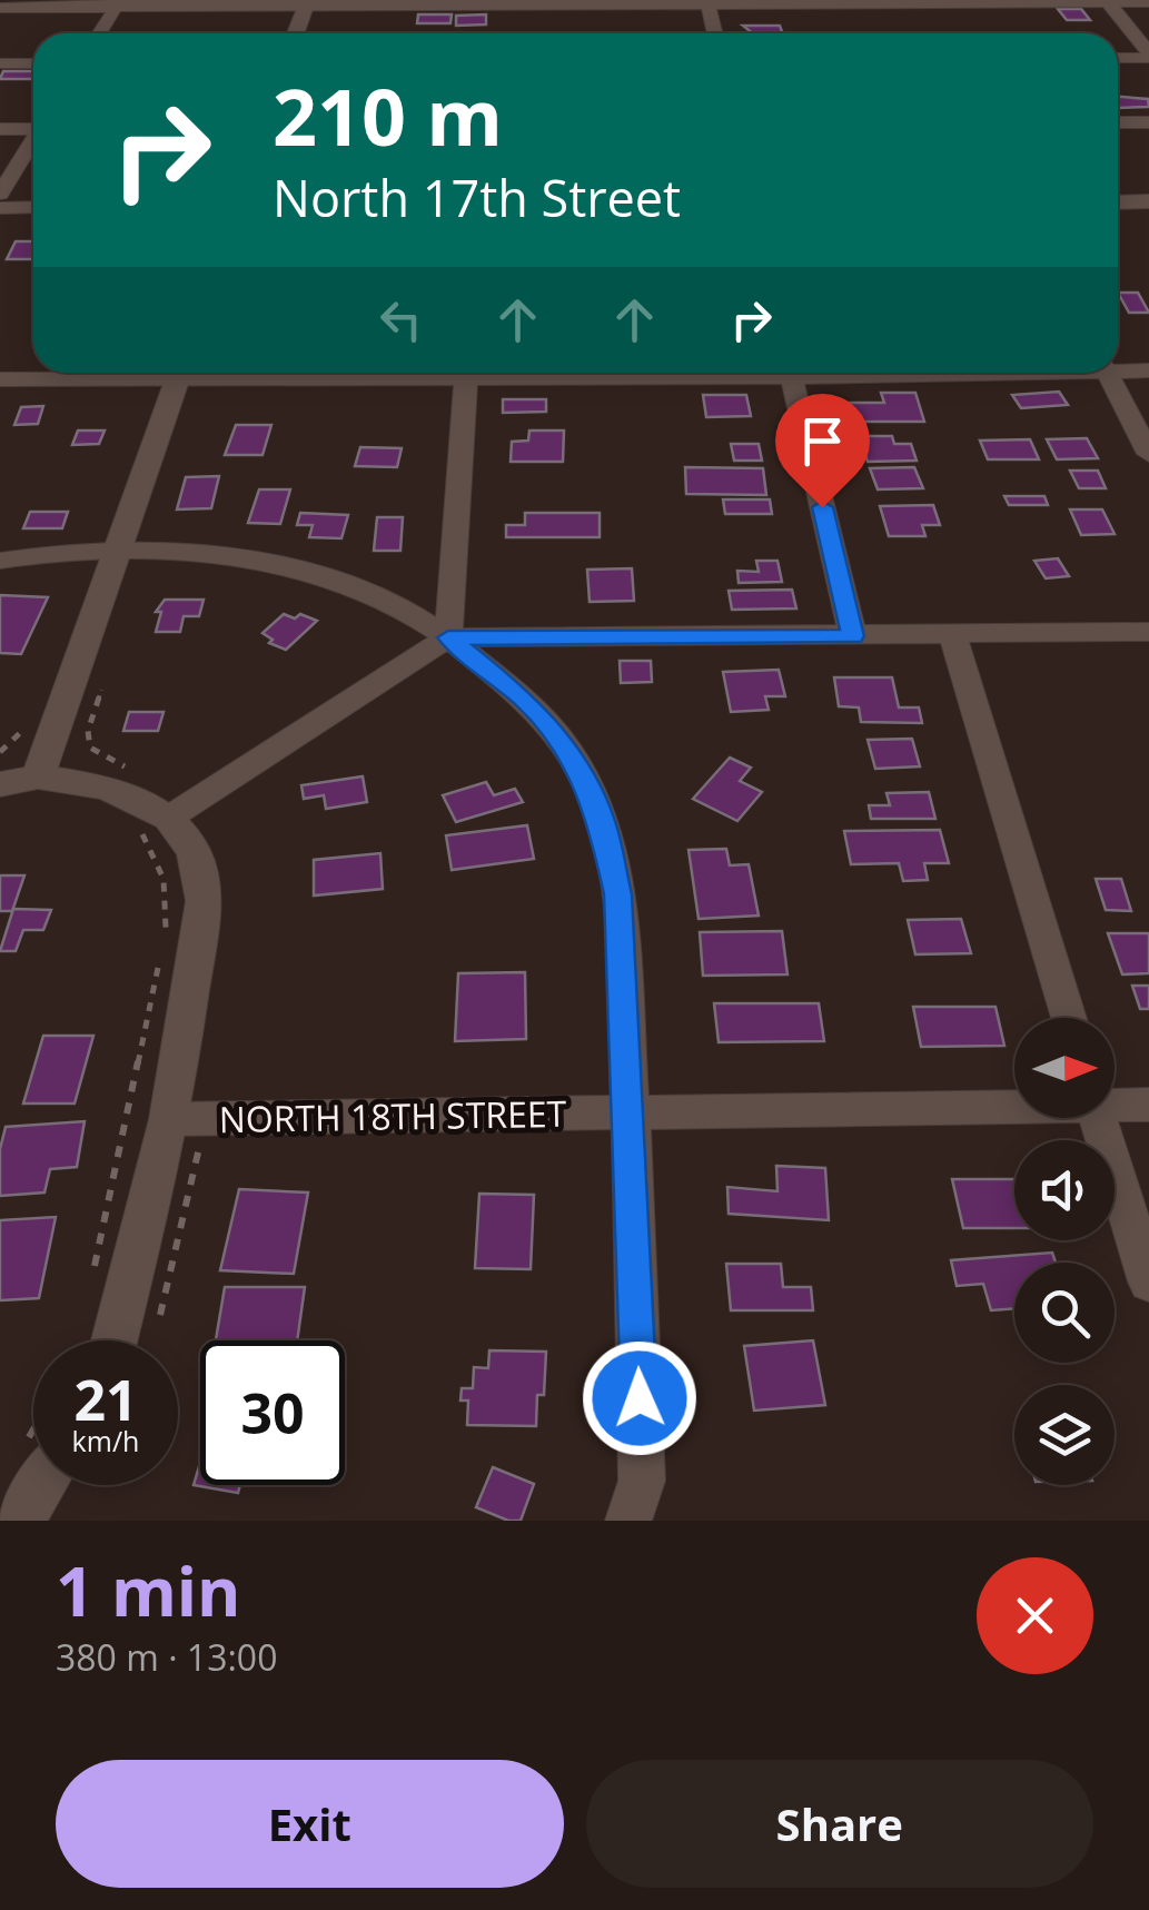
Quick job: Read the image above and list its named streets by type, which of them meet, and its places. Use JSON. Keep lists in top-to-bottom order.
{
  "streets": {
    "street": ["NORTH 18TH STREET"]
  },
  "north": "right",
  "page": {
    "turn": ["210 m", "North 17th Street"],
    "speed": "21 km/h",
    "limit": "30",
    "heading": ["1 min", "380 m · 13:00"],
    "buttons": ["Exit", "Share"]
  }
}
